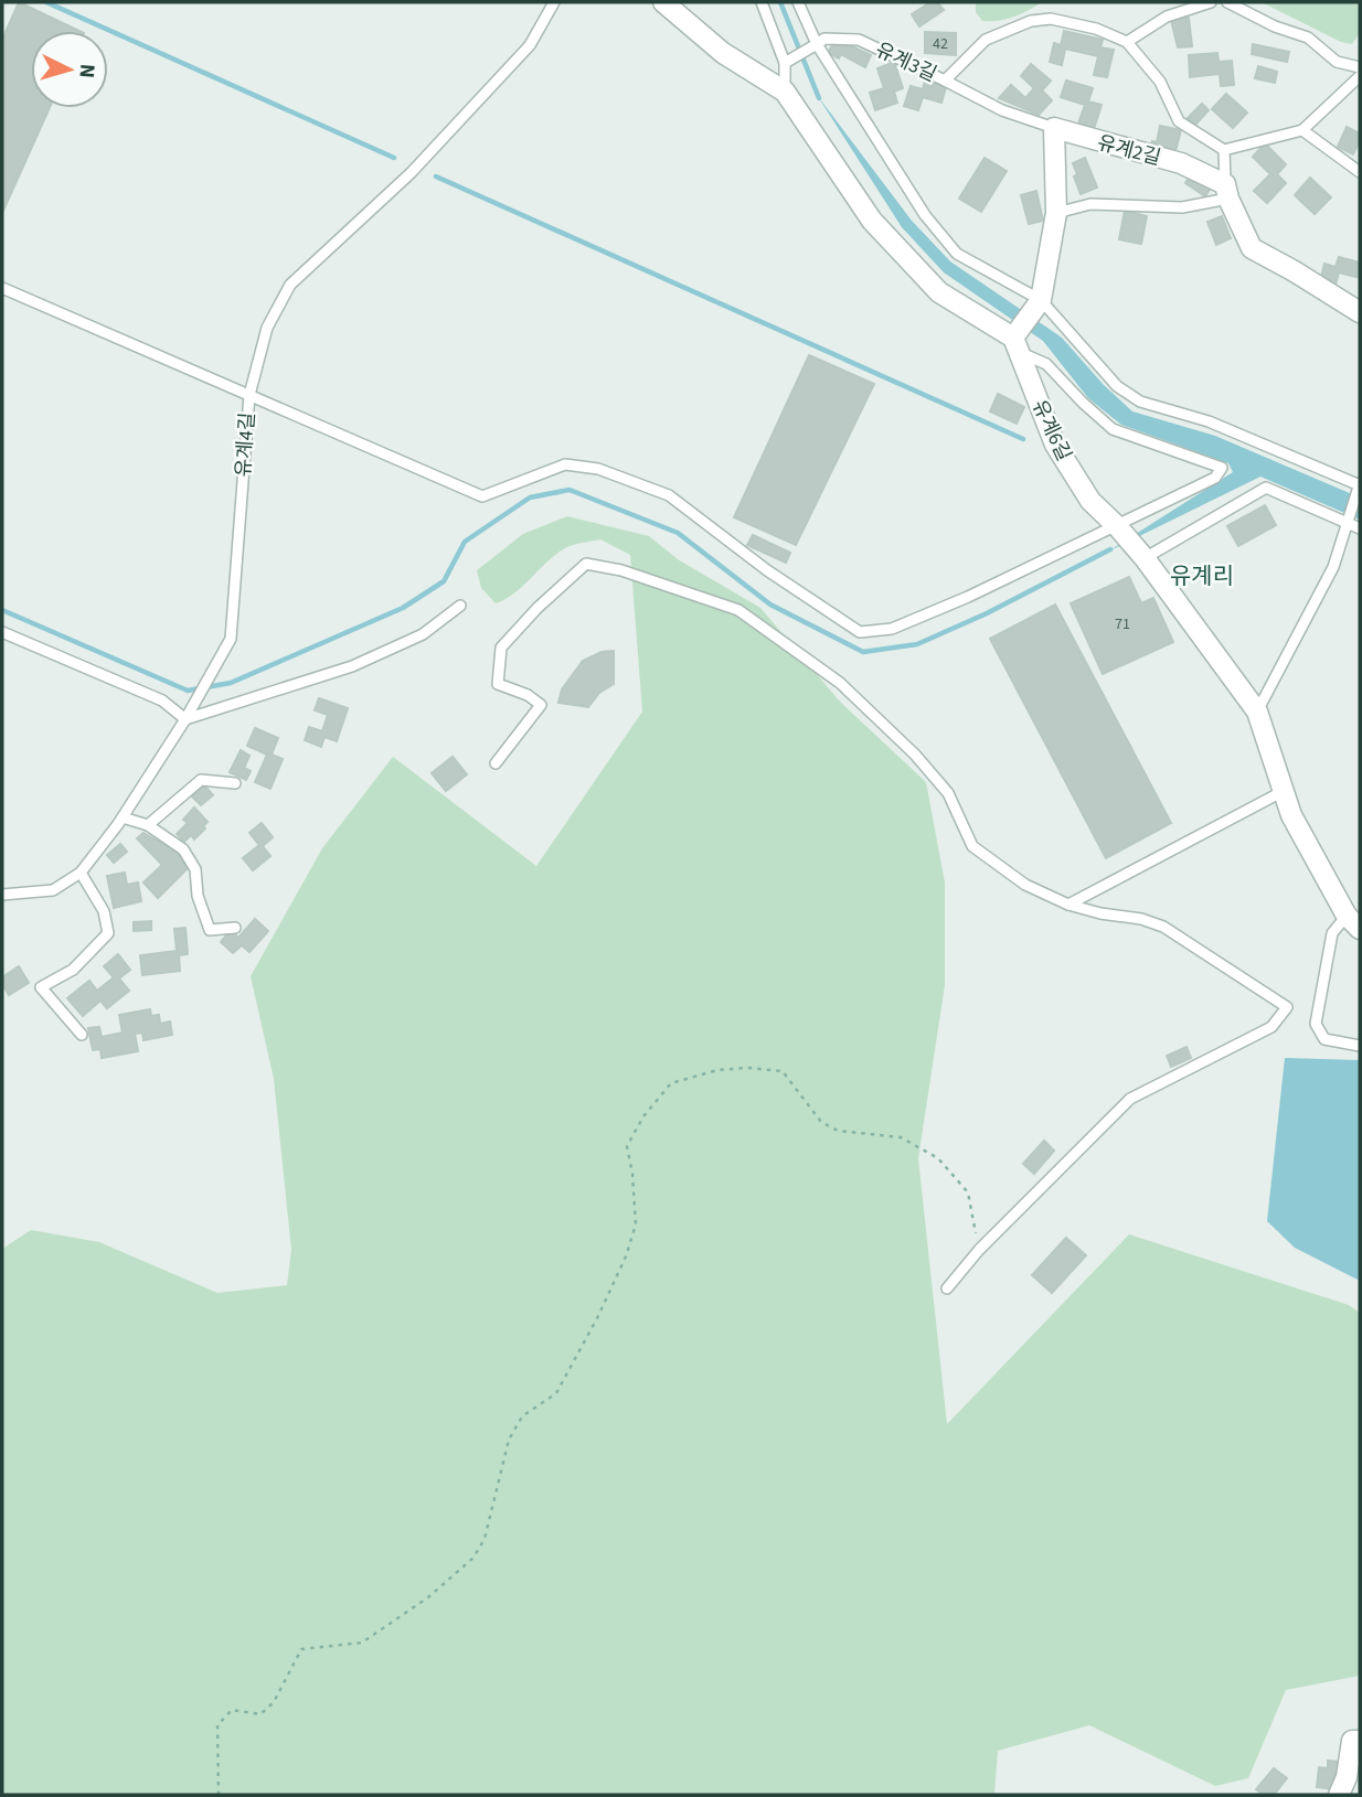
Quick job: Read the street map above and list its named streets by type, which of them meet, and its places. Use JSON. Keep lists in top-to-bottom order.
{
  "streets": {
    "street": ["유계2길", "유계6길"],
    "lane": ["유계3길", "유계4길"]
  },
  "districts": ["유계리"],
  "house_numbers": ["42", "71"],
  "north": "right"
}
